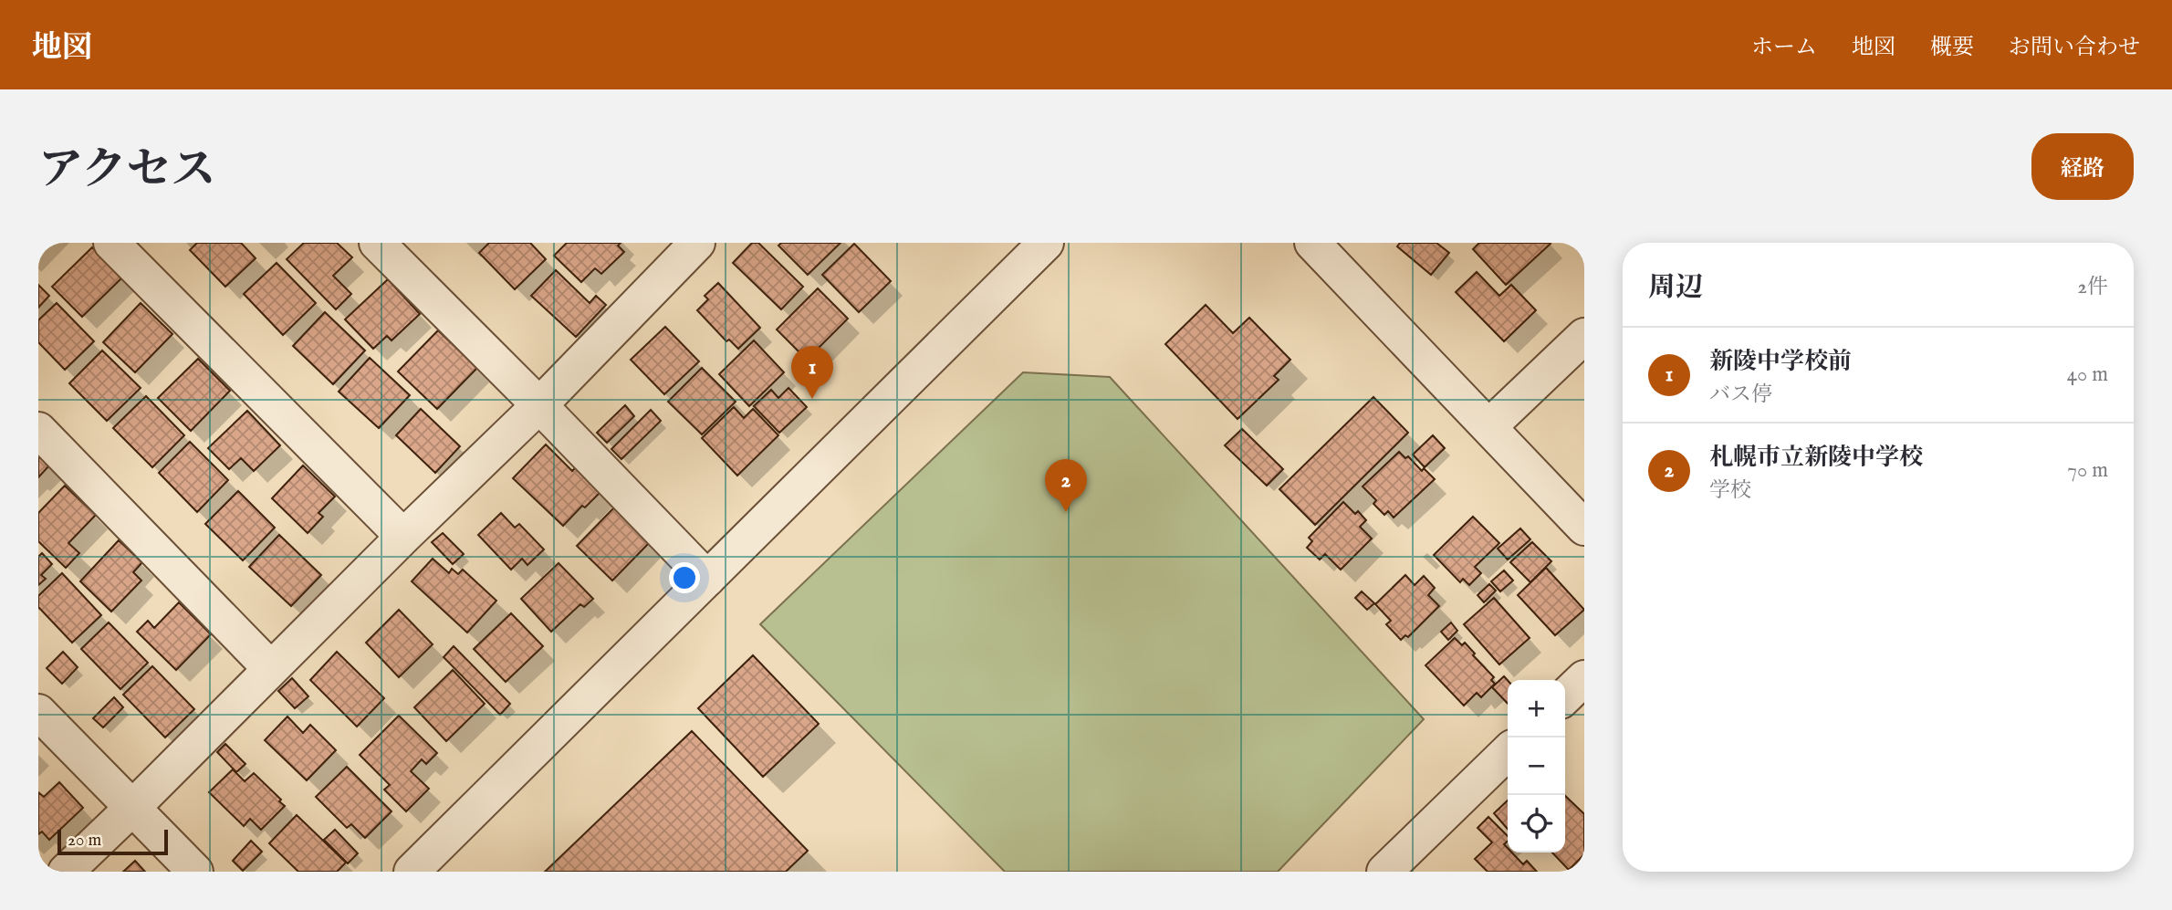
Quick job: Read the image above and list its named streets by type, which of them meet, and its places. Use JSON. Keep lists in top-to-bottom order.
{
  "scale_bar": "20 m",
  "page": {
    "header": "地図",
    "nav": [
      "ホーム",
      "地図",
      "概要",
      "お問い合わせ"
    ],
    "title": "アクセス",
    "buttons": "経路",
    "heading": ["周辺", "2件"],
    "list": [
      {
        "mark": "1",
        "name": "新陵中学校前",
        "note": "バス停",
        "value": "40 m"
      },
      {
        "mark": "2",
        "name": "札幌市立新陵中学校",
        "note": "学校",
        "value": "70 m"
      }
    ],
    "pins": ["1", "2"],
    "map_buttons": ["+", "−"],
    "scale": "20 m"
  }
}
